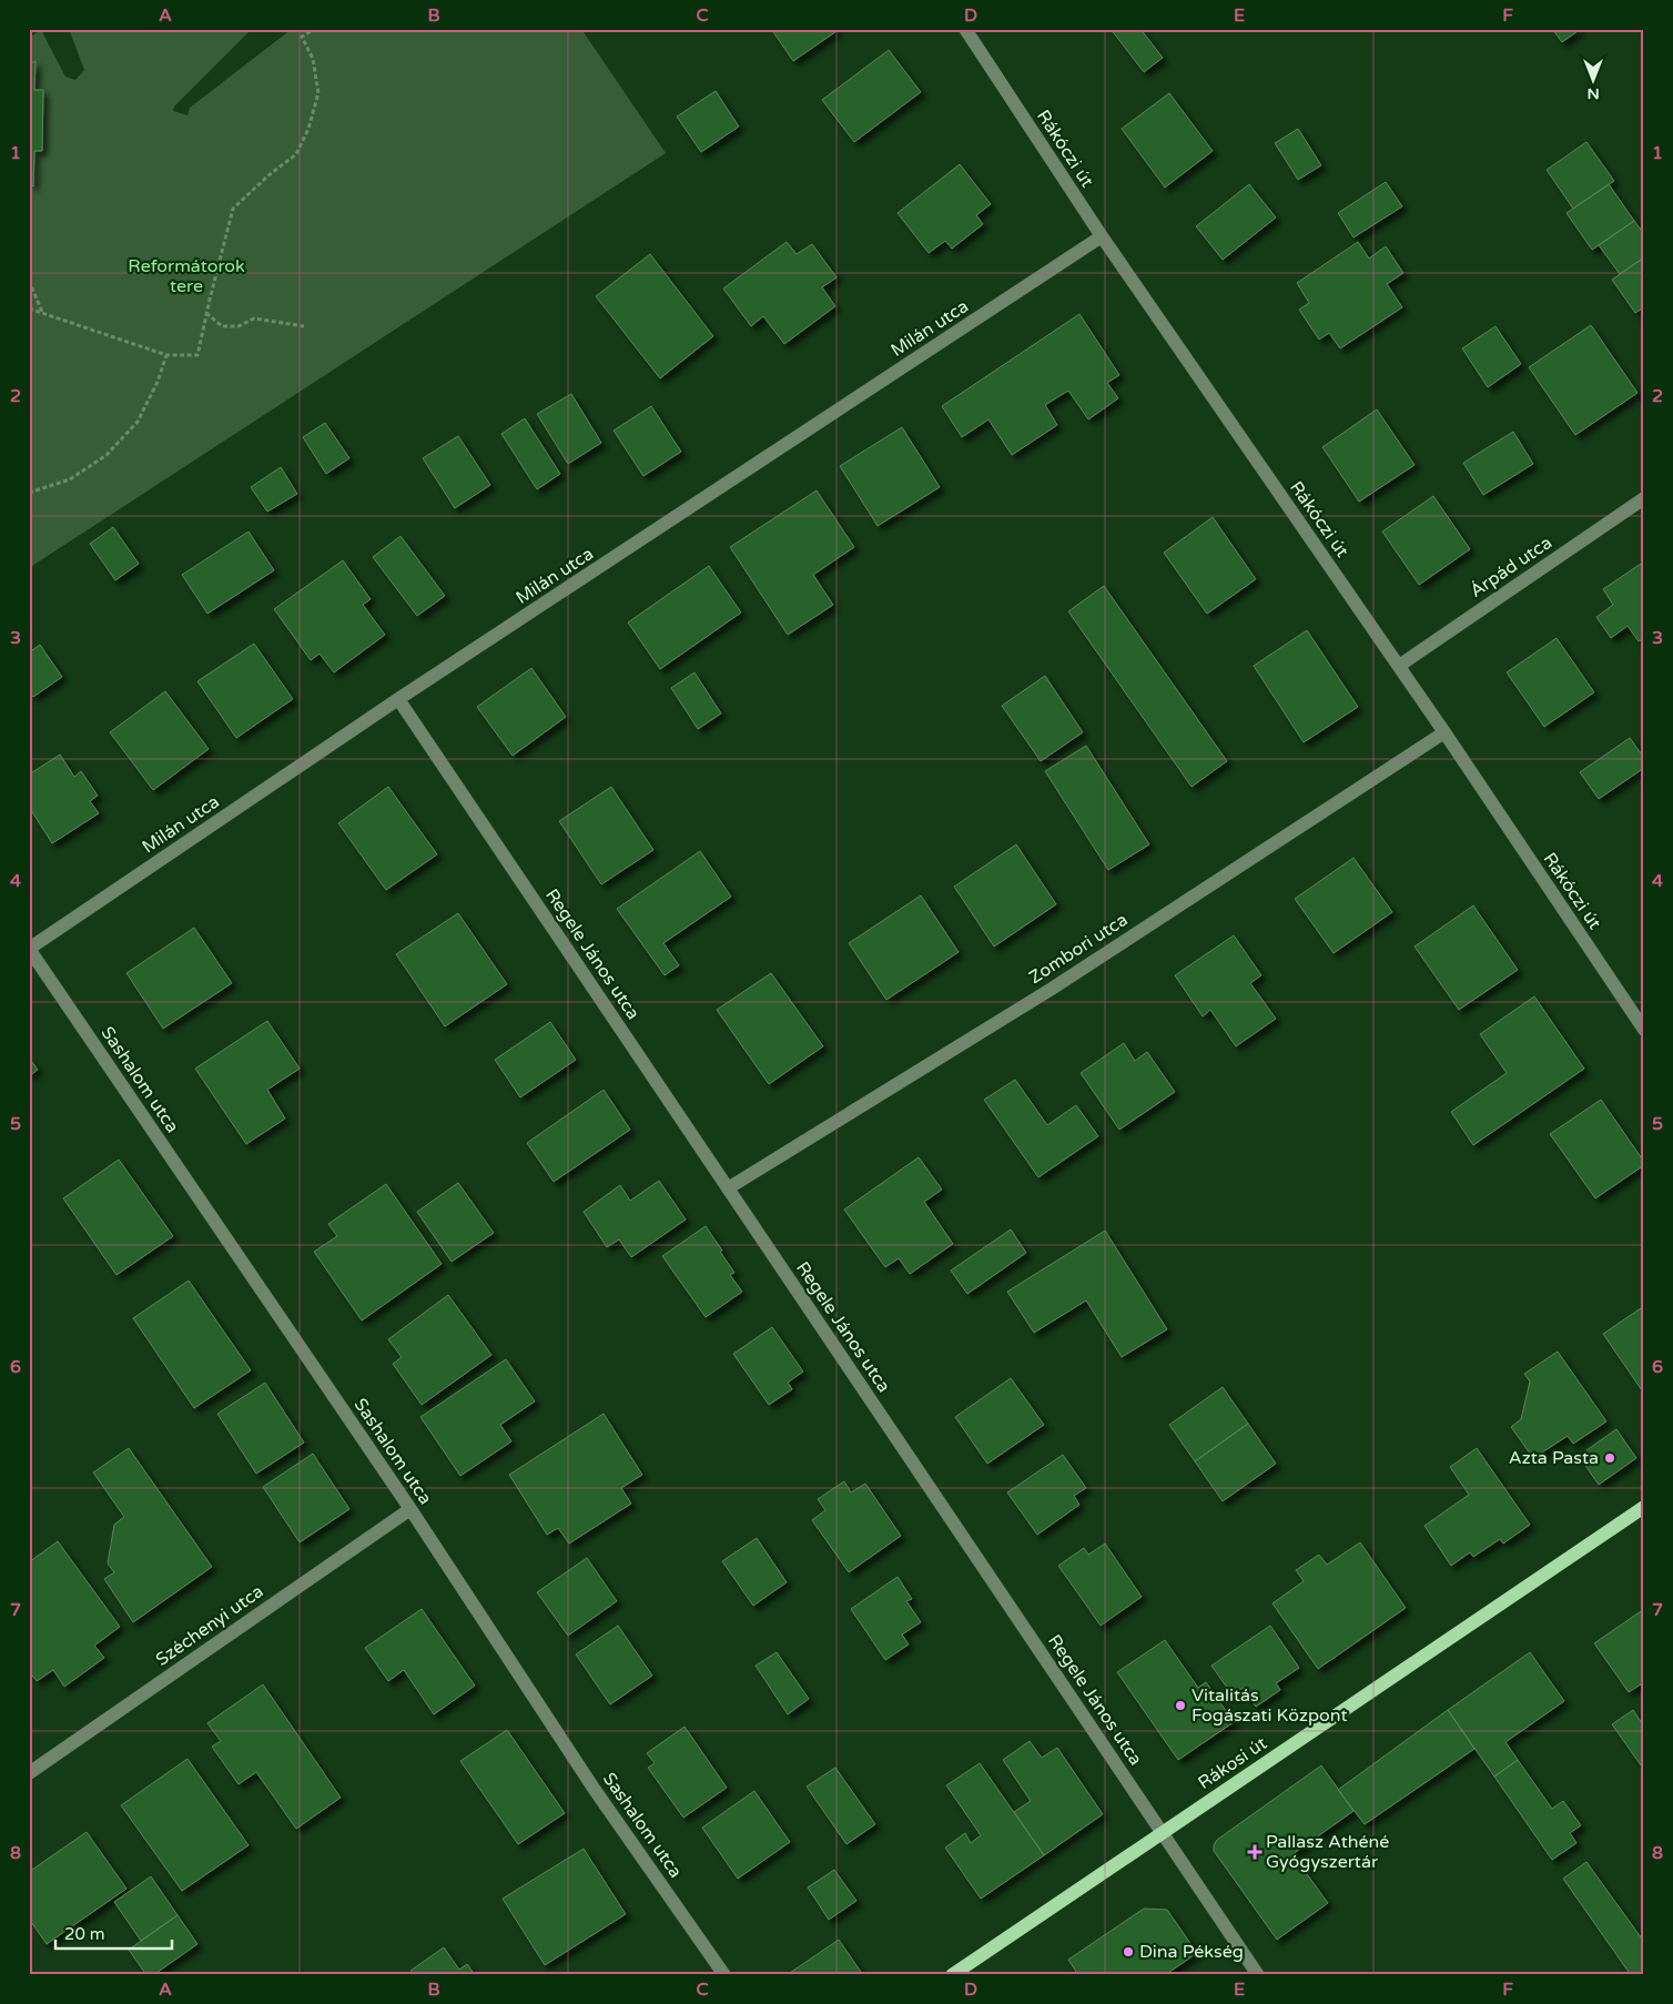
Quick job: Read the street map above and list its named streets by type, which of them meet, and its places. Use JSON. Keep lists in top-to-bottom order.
{
  "streets": {
    "main road": ["Rákosi út"],
    "street": [
      "Rákóczi út",
      "Milán utca",
      "Árpád utca",
      "Zombori utca",
      "Regele János utca",
      "Sashalom utca",
      "Széchenyi utca"
    ]
  },
  "crossings": [
    ["Rákóczi út", "Milán utca"],
    ["Rákóczi út", "Árpád utca"],
    ["Rákóczi út", "Zombori utca"],
    ["Milán utca", "Regele János utca"],
    ["Milán utca", "Sashalom utca"],
    ["Zombori utca", "Regele János utca"],
    ["Regele János utca", "Rákosi út"],
    ["Sashalom utca", "Széchenyi utca"]
  ],
  "parks": ["Reformátorok tere"],
  "places": {
    "other": ["Azta Pasta", "Vitalitás Fogászati Központ", "Dina Pékség"],
    "health": ["Pallasz Athéné Gyógyszertár"]
  },
  "scale_bar": "20 m",
  "north": "bottom",
  "grid": {
    "columns": [
      "A",
      "B",
      "C",
      "D",
      "E",
      "F"
    ],
    "rows": [
      "1",
      "2",
      "3",
      "4",
      "5",
      "6",
      "7",
      "8"
    ]
  }
}
